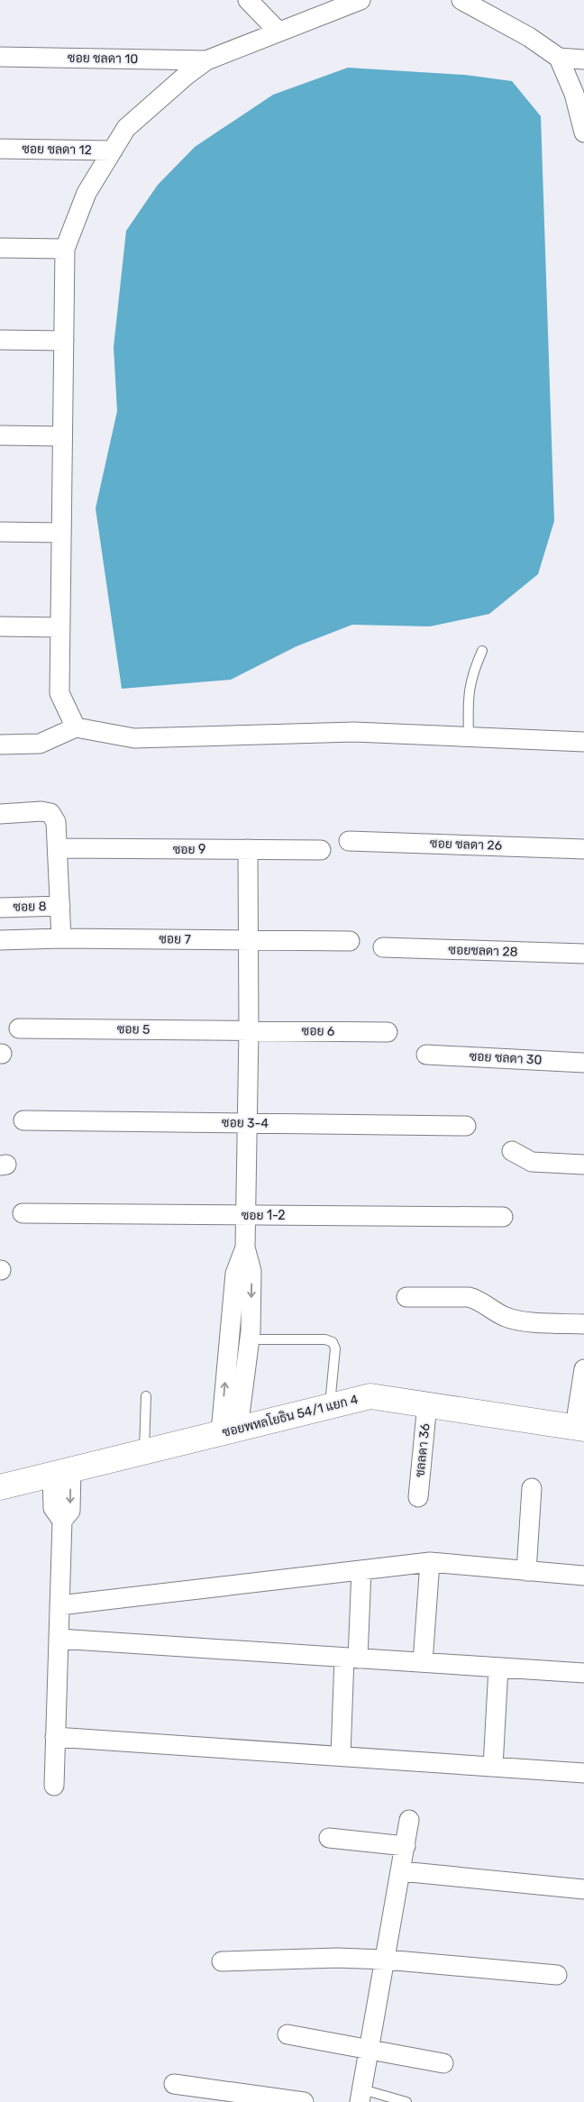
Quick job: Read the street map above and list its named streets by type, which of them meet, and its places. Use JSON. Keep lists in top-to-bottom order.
{
  "streets": {
    "street": [
      "ซอย ชลดา 10",
      "ซอย ชลดา 12",
      "ซอย ชลดา 26",
      "ซอย 9",
      "ซอย 8",
      "ซอย 7",
      "ซอยชลดา 28",
      "ซอย 5",
      "ซอย 6",
      "ซอย ชลดา 30",
      "ซอย 3-4",
      "ซอย 1-2",
      "ซอยพหลโยธิน 54/1 แยก 4",
      "ชลลดา 36"
    ]
  },
  "crossings": [
    ["ซอย 5", "ซอย 6"],
    ["ซอยพหลโยธิน 54/1 แยก 4", "ชลลดา 36"]
  ]
}
